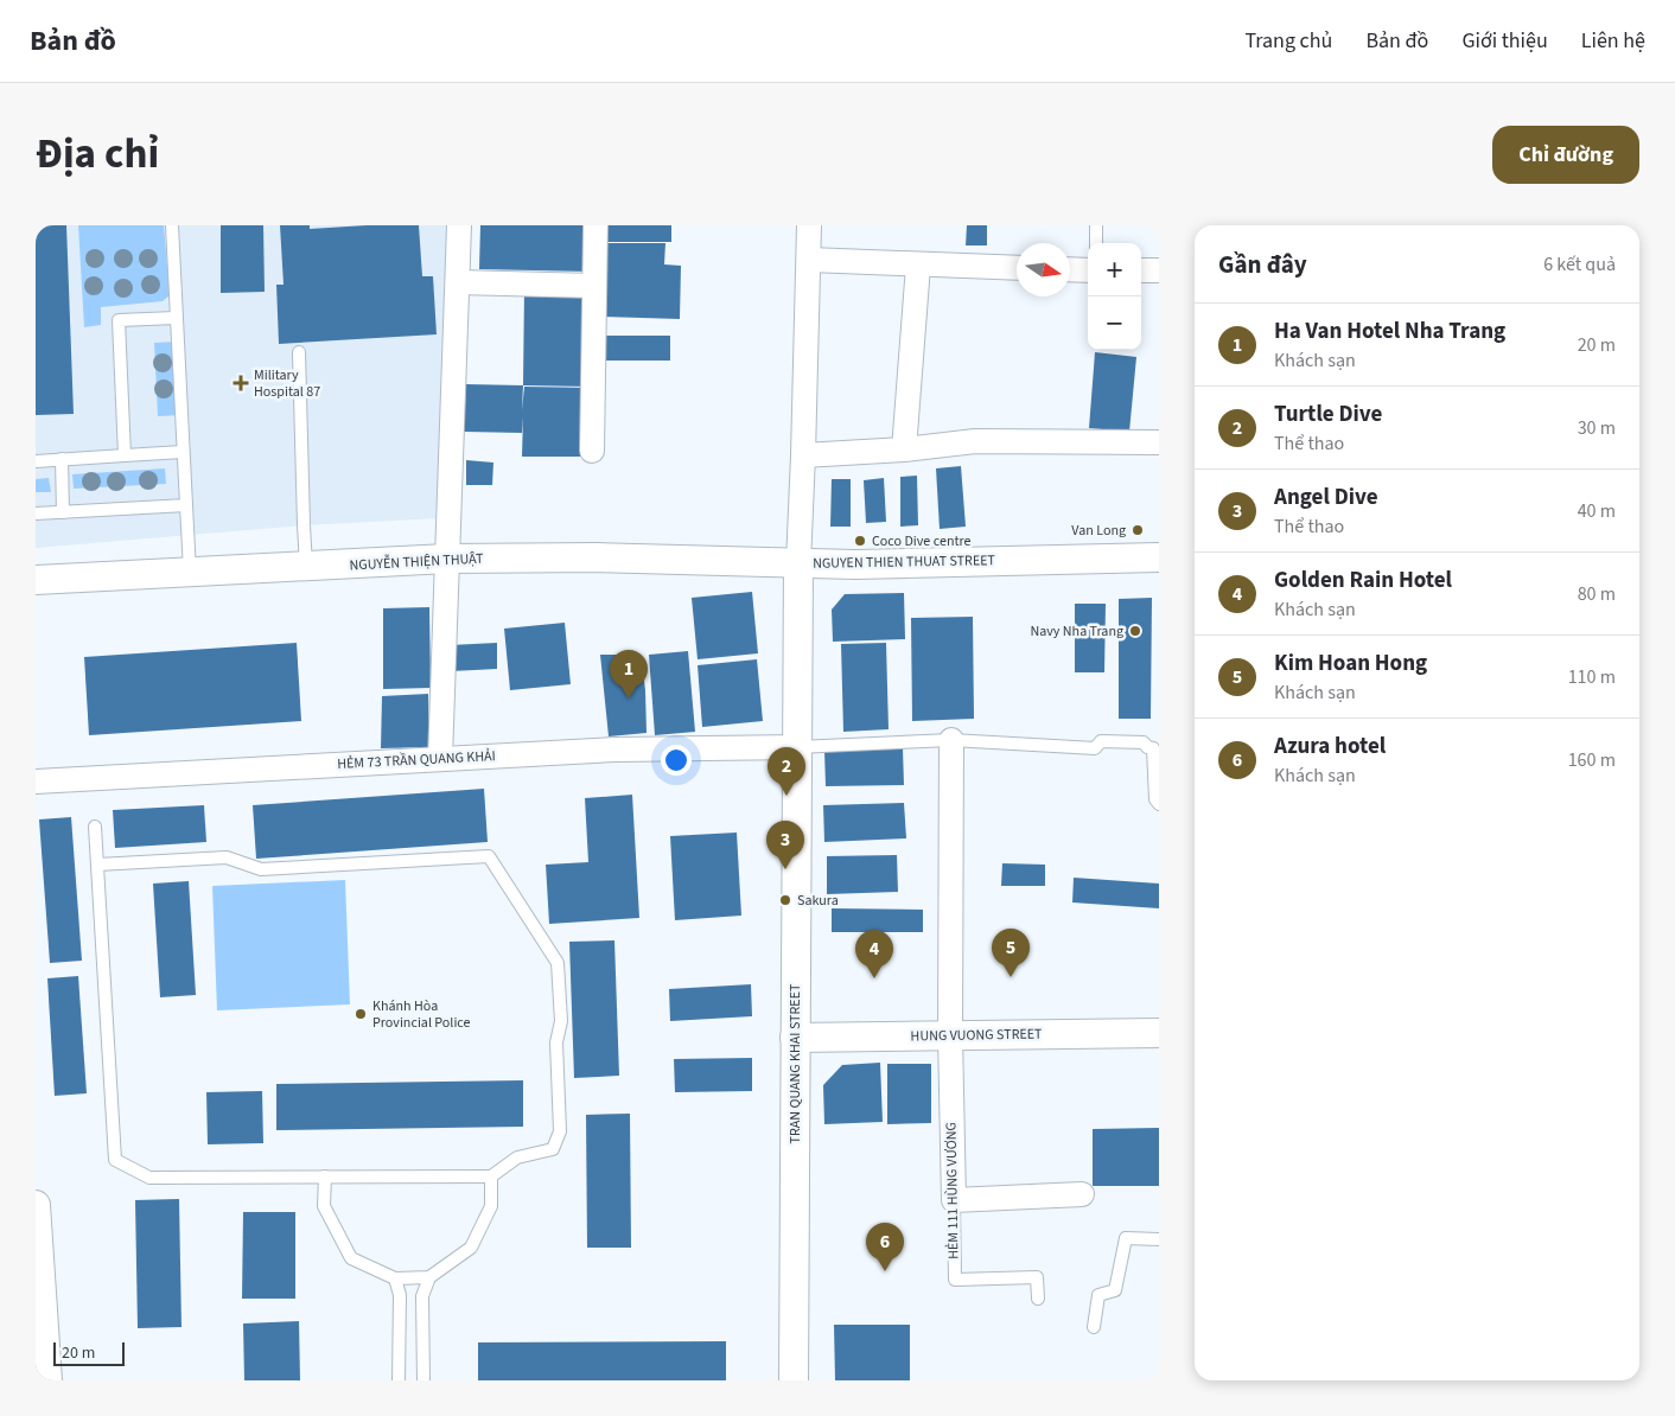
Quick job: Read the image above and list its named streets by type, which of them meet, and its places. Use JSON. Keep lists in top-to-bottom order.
{
  "streets": {
    "street": [
      "NGUYỄN THIỆN THUẬT",
      "NGUYEN THIEN THUAT STREET",
      "HẺM 73 TRẦN QUANG KHẢI",
      "HUNG VUONG STREET",
      "TRAN QUANG KHAI STREET",
      "HẺM 111 HÙNG VƯƠNG"
    ]
  },
  "crossings": [
    ["NGUYỄN THIỆN THUẬT", "NGUYEN THIEN THUAT STREET"],
    ["NGUYEN THIEN THUAT STREET", "HẺM 73 TRẦN QUANG KHẢI"],
    ["NGUYEN THIEN THUAT STREET", "TRAN QUANG KHAI STREET"],
    ["HẺM 73 TRẦN QUANG KHẢI", "TRAN QUANG KHAI STREET"],
    ["HUNG VUONG STREET", "TRAN QUANG KHAI STREET"],
    ["HUNG VUONG STREET", "HẺM 111 HÙNG VƯƠNG"]
  ],
  "places": {
    "health": ["Military Hospital 87"],
    "other": [
      "Van Long",
      "Coco Dive centre",
      "Navy Nha Trang",
      "Sakura",
      "Khánh Hòa Provincial Police"
    ]
  },
  "scale_bar": "20 m",
  "north": "right",
  "page": {
    "header": "Bản đồ",
    "nav": [
      "Trang chủ",
      "Bản đồ",
      "Giới thiệu",
      "Liên hệ"
    ],
    "title": "Địa chỉ",
    "buttons": "Chỉ đường",
    "heading": ["Gần đây", "6 kết quả"],
    "map_buttons": ["+", "−"],
    "list": [
      {
        "mark": "1",
        "name": "Ha Van Hotel Nha Trang",
        "note": "Khách sạn",
        "value": "20 m"
      },
      {
        "mark": "2",
        "name": "Turtle Dive",
        "note": "Thể thao",
        "value": "30 m"
      },
      {
        "mark": "3",
        "name": "Angel Dive",
        "note": "Thể thao",
        "value": "40 m"
      },
      {
        "mark": "4",
        "name": "Golden Rain Hotel",
        "note": "Khách sạn",
        "value": "80 m"
      },
      {
        "mark": "5",
        "name": "Kim Hoan Hong",
        "note": "Khách sạn",
        "value": "110 m"
      },
      {
        "mark": "6",
        "name": "Azura hotel",
        "note": "Khách sạn",
        "value": "160 m"
      }
    ],
    "pins": [
      "1",
      "2",
      "3",
      "5",
      "4",
      "6"
    ],
    "scale": "20 m"
  }
}
